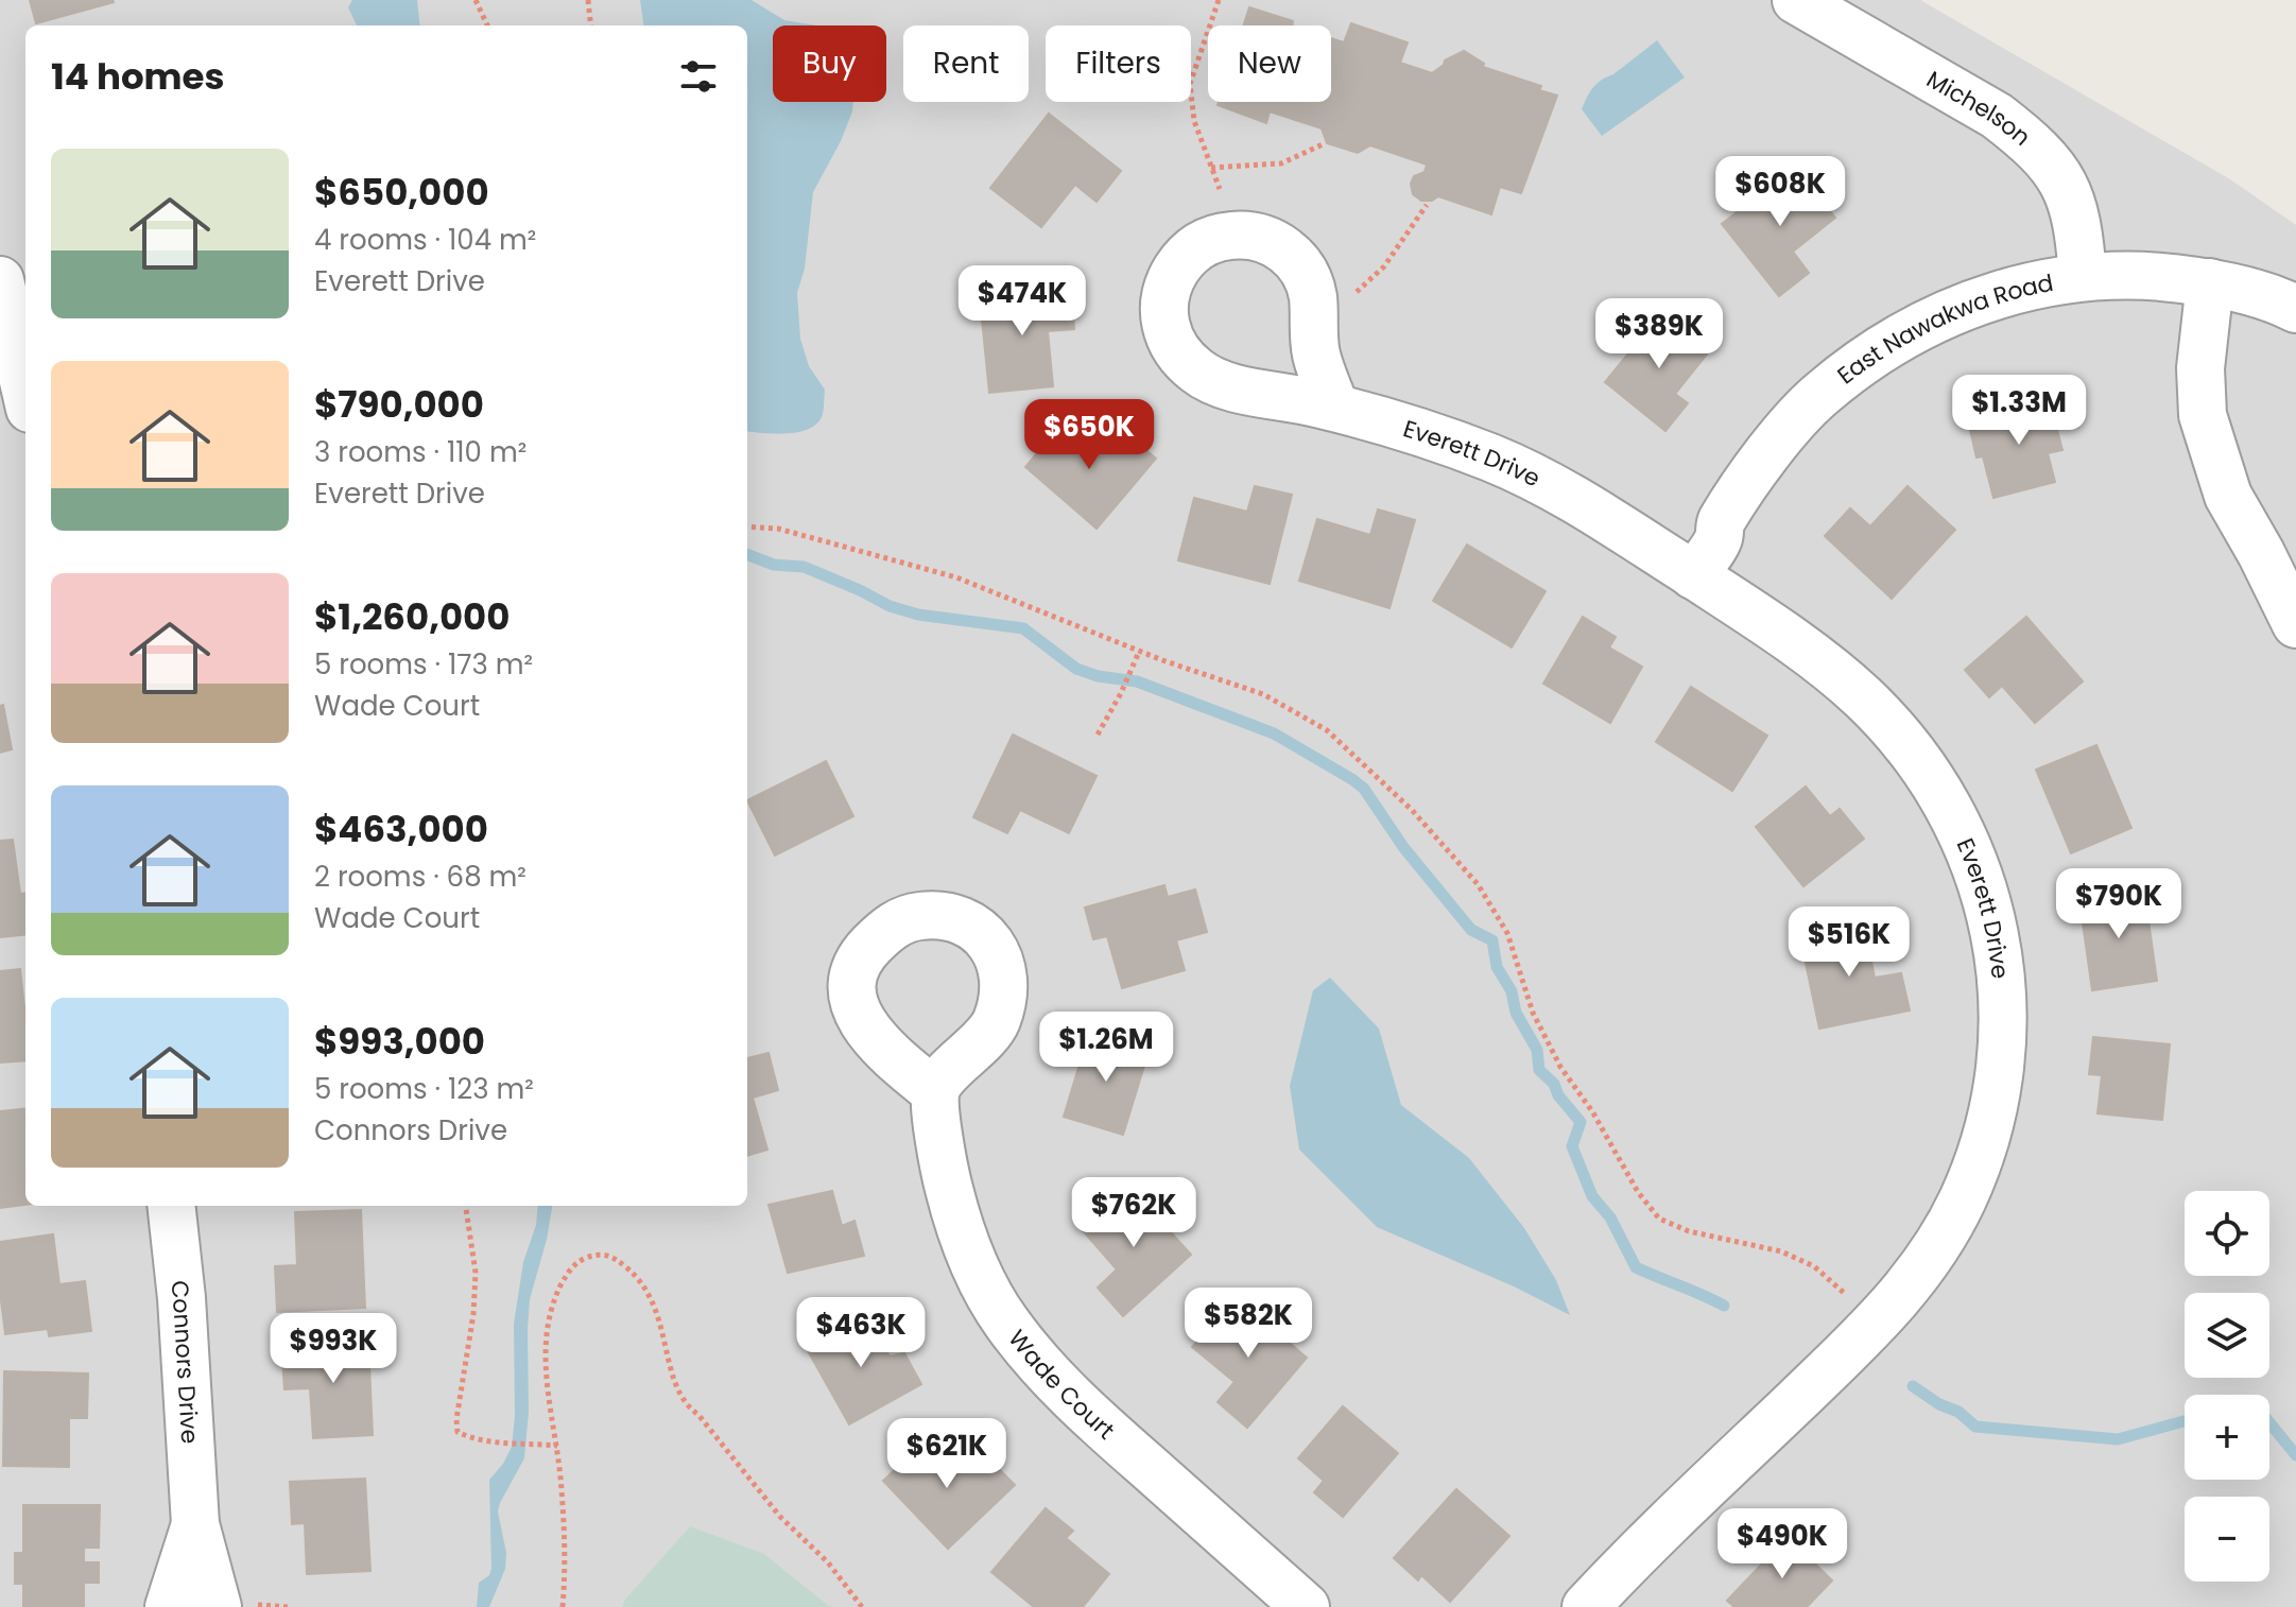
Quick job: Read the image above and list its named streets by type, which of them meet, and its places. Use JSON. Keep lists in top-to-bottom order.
{
  "streets": {
    "street": [
      "Michelson",
      "East Nawakwa Road",
      "Everett Drive",
      "Connors Drive",
      "Wade Court"
    ]
  },
  "crossings": [
    ["Michelson", "East Nawakwa Road"],
    ["East Nawakwa Road", "Everett Drive"]
  ],
  "page": {
    "chip": [
      "Buy",
      "Rent",
      "Filters",
      "New"
    ],
    "heading": "14 homes",
    "list": [
      {
        "name": "$650,000",
        "note": "4 rooms · 104 m² · Everett Drive"
      },
      {
        "name": "$790,000",
        "note": "3 rooms · 110 m² · Everett Drive"
      },
      {
        "name": "$1,260,000",
        "note": "5 rooms · 173 m² · Wade Court"
      },
      {
        "name": "$463,000",
        "note": "2 rooms · 68 m² · Wade Court"
      },
      {
        "name": "$993,000",
        "note": "5 rooms · 123 m² · Connors Drive"
      }
    ],
    "price": [
      "$608K",
      "$474K",
      "$389K",
      "$1.33M",
      "$650K",
      "$790K",
      "$516K",
      "$1.26M",
      "$762K",
      "$582K",
      "$463K",
      "$993K",
      "$621K",
      "$490K"
    ],
    "map_buttons": ["+", "−"]
  }
}
